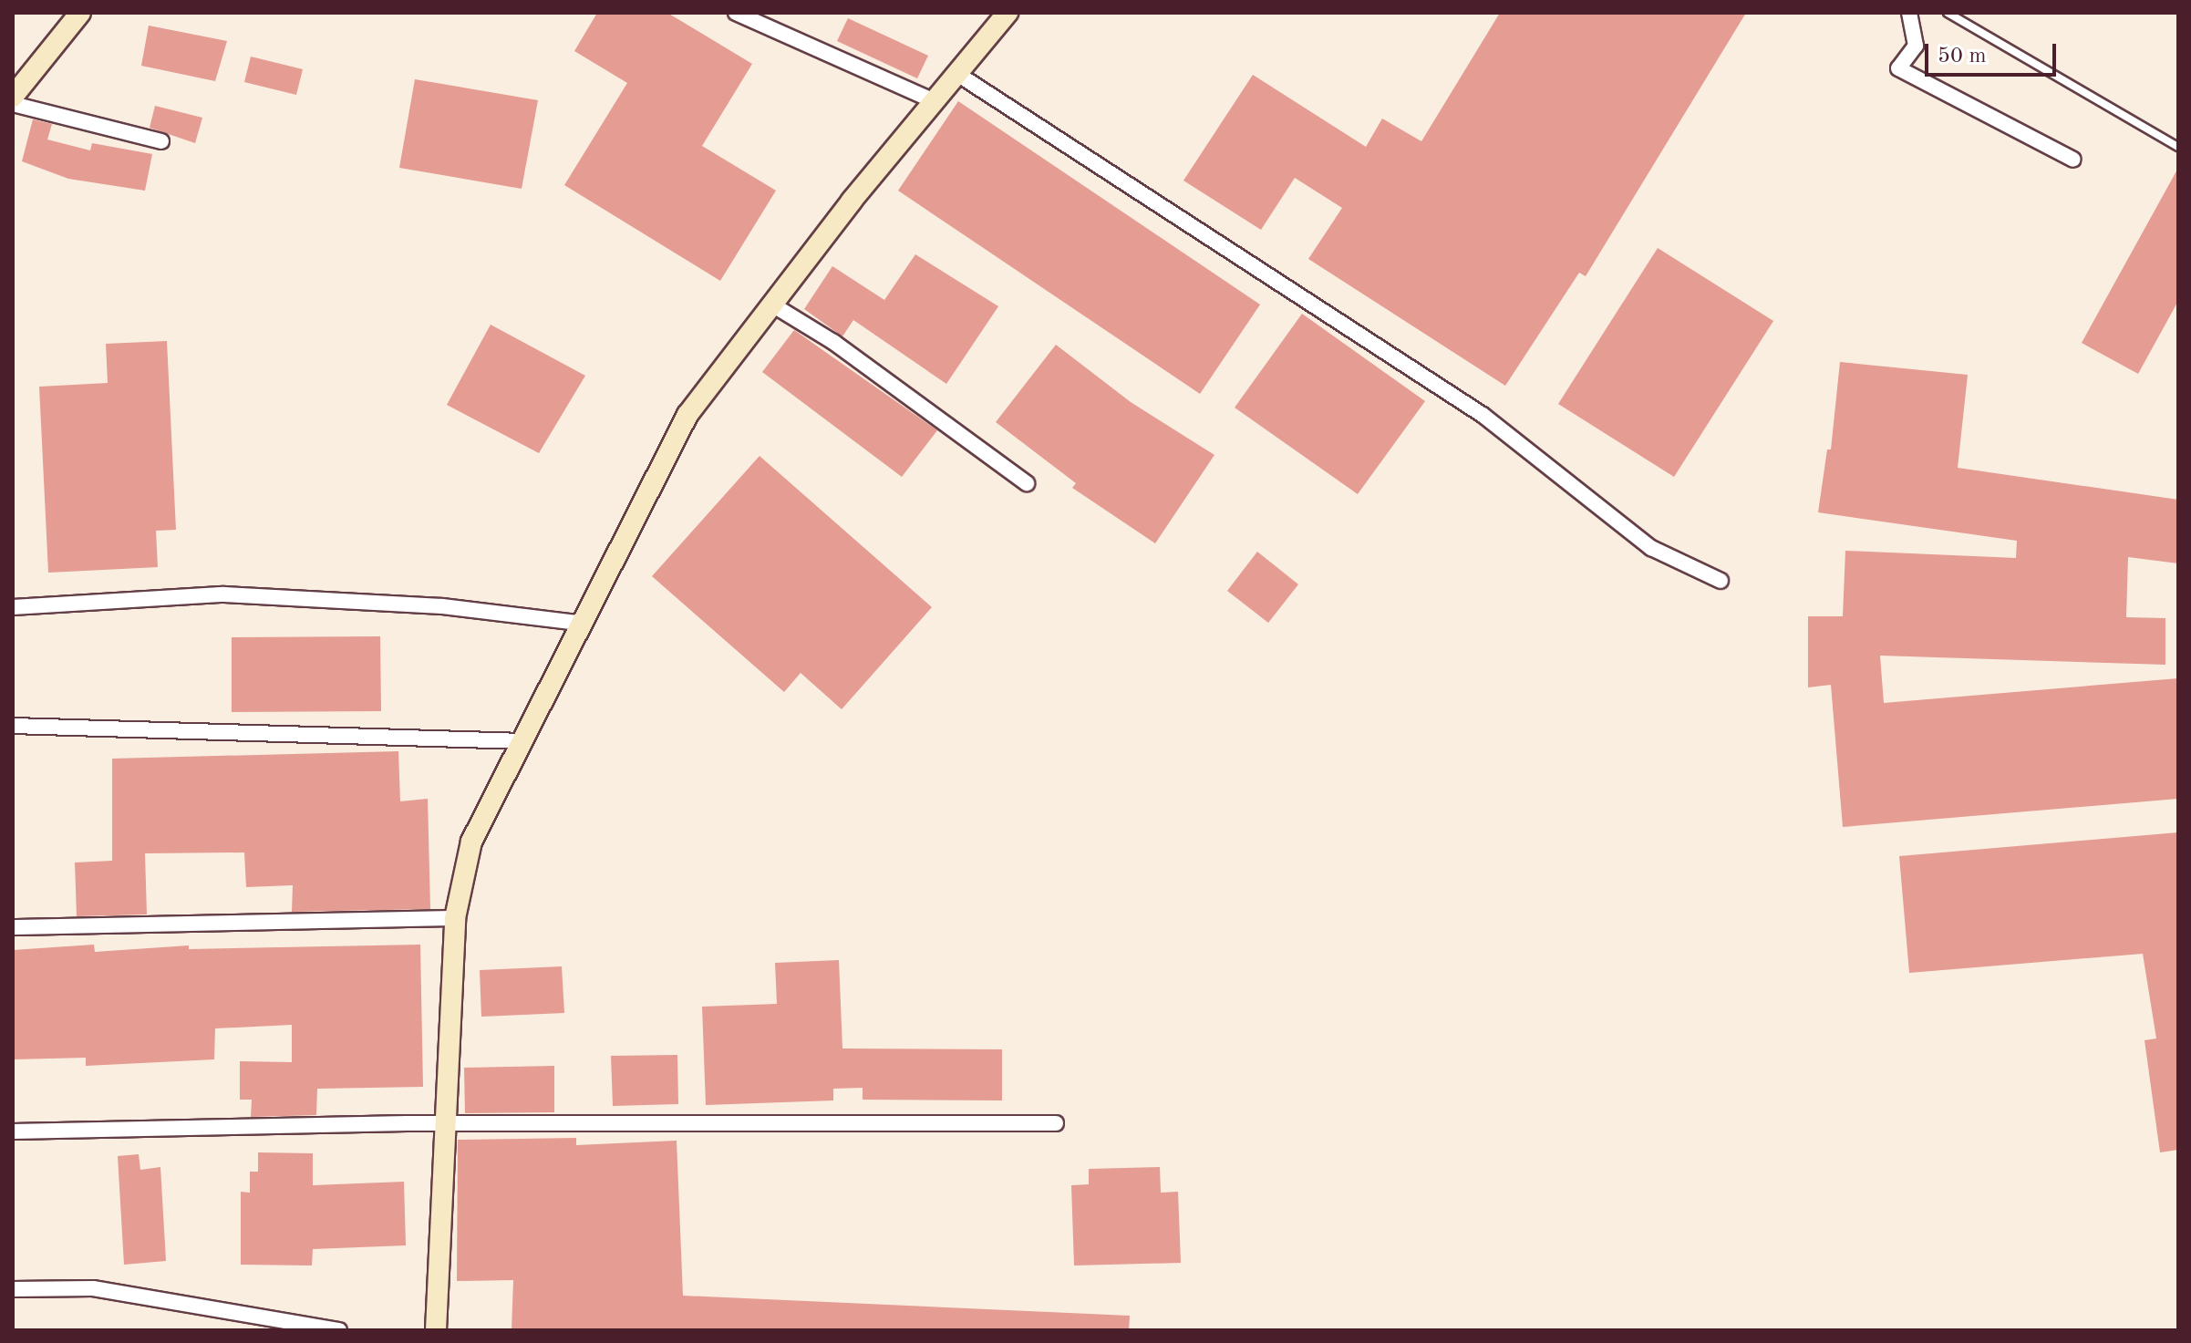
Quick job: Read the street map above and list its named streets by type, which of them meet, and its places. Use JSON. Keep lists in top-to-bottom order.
{
  "scale_bar": "50 m"
}
